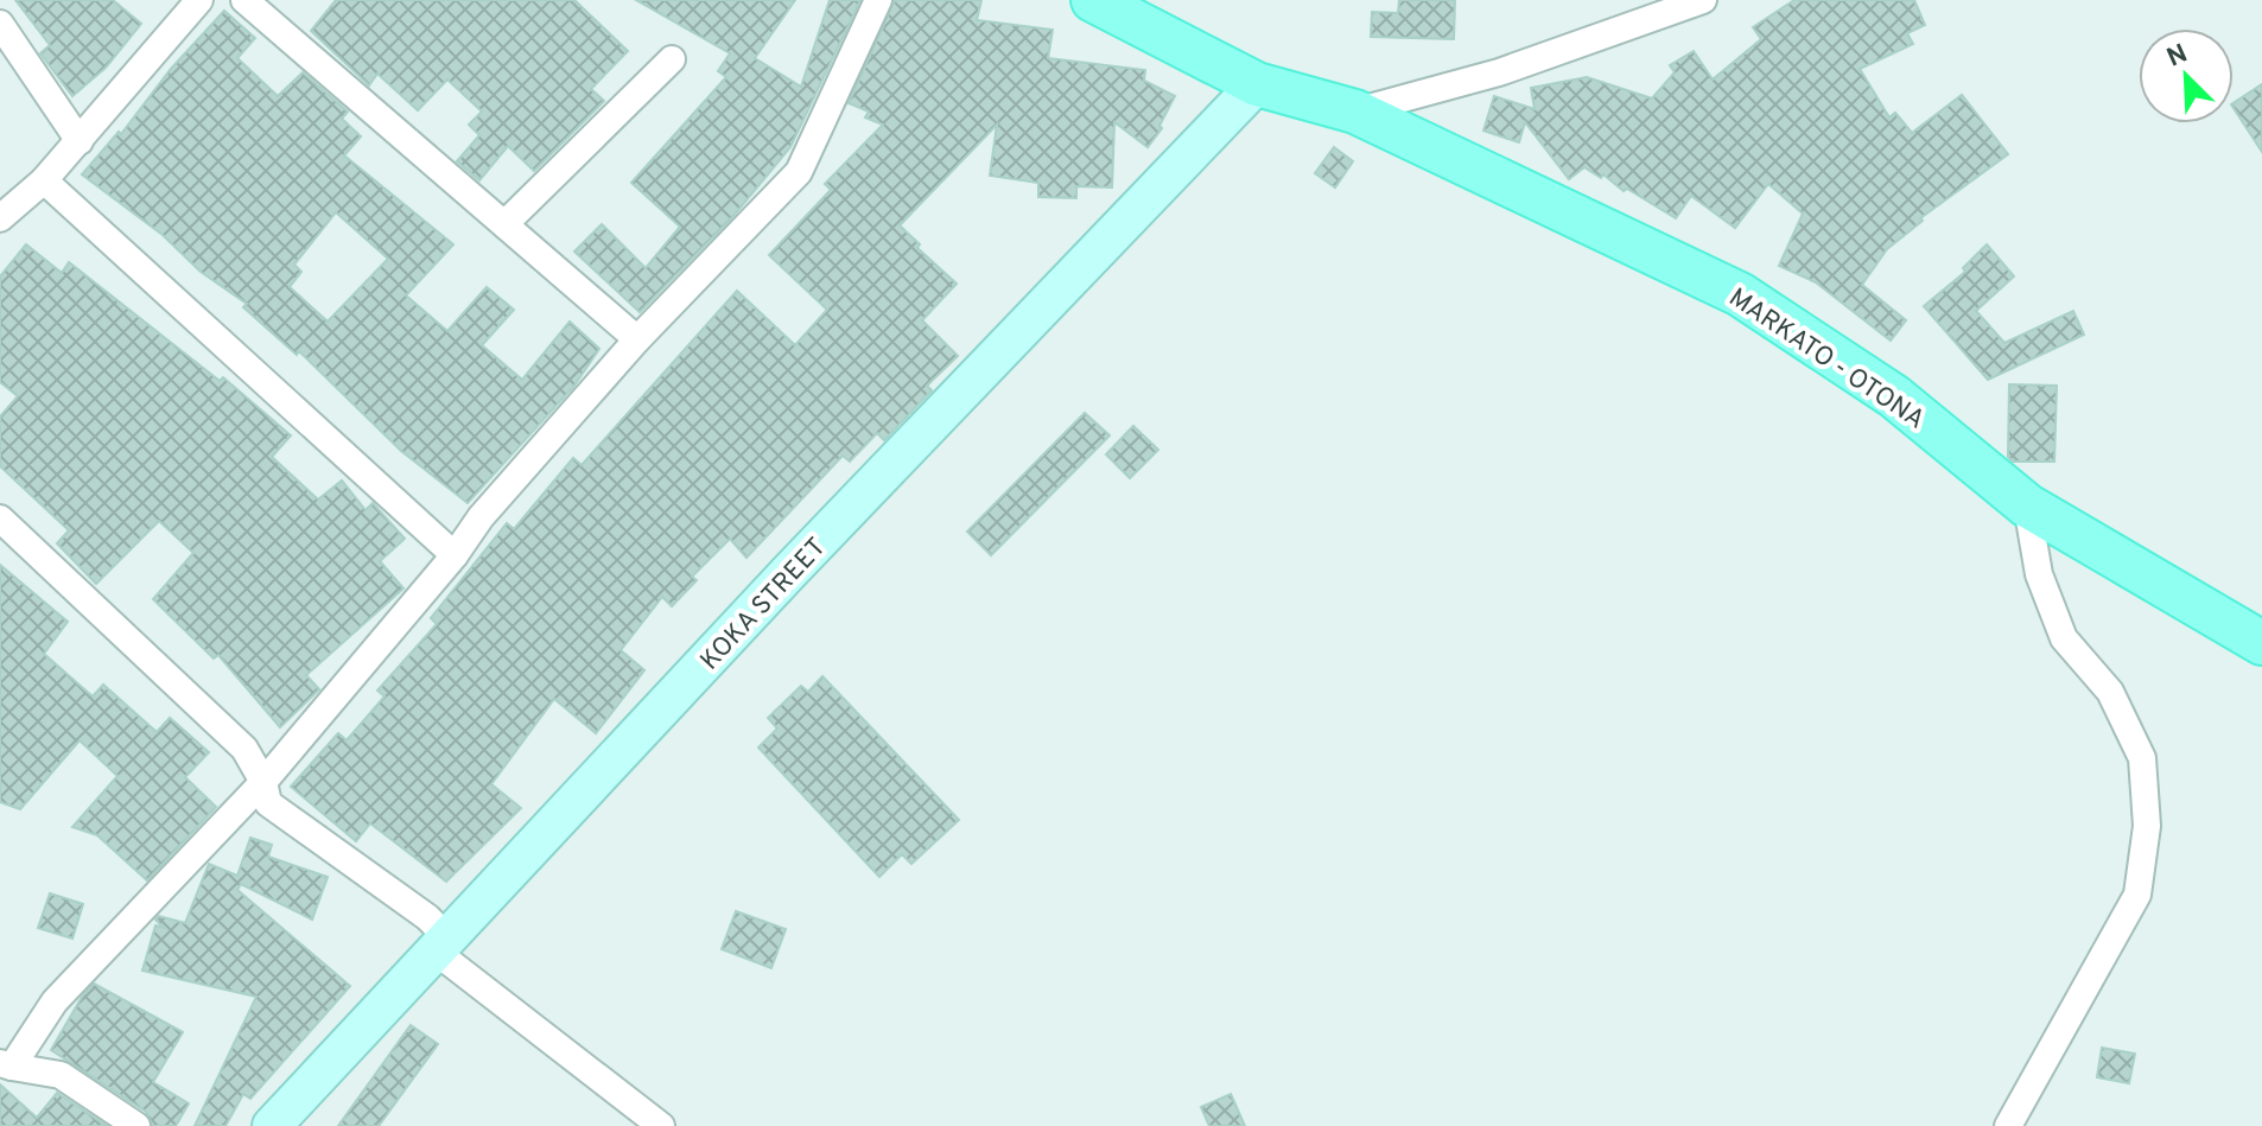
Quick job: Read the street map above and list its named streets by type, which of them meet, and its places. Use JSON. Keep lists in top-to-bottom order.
{
  "streets": {
    "main road": ["MARKATO - OTONA", "KOKA STREET"]
  },
  "crossings": [
    ["MARKATO - OTONA", "KOKA STREET"]
  ],
  "north": "top left"
}
